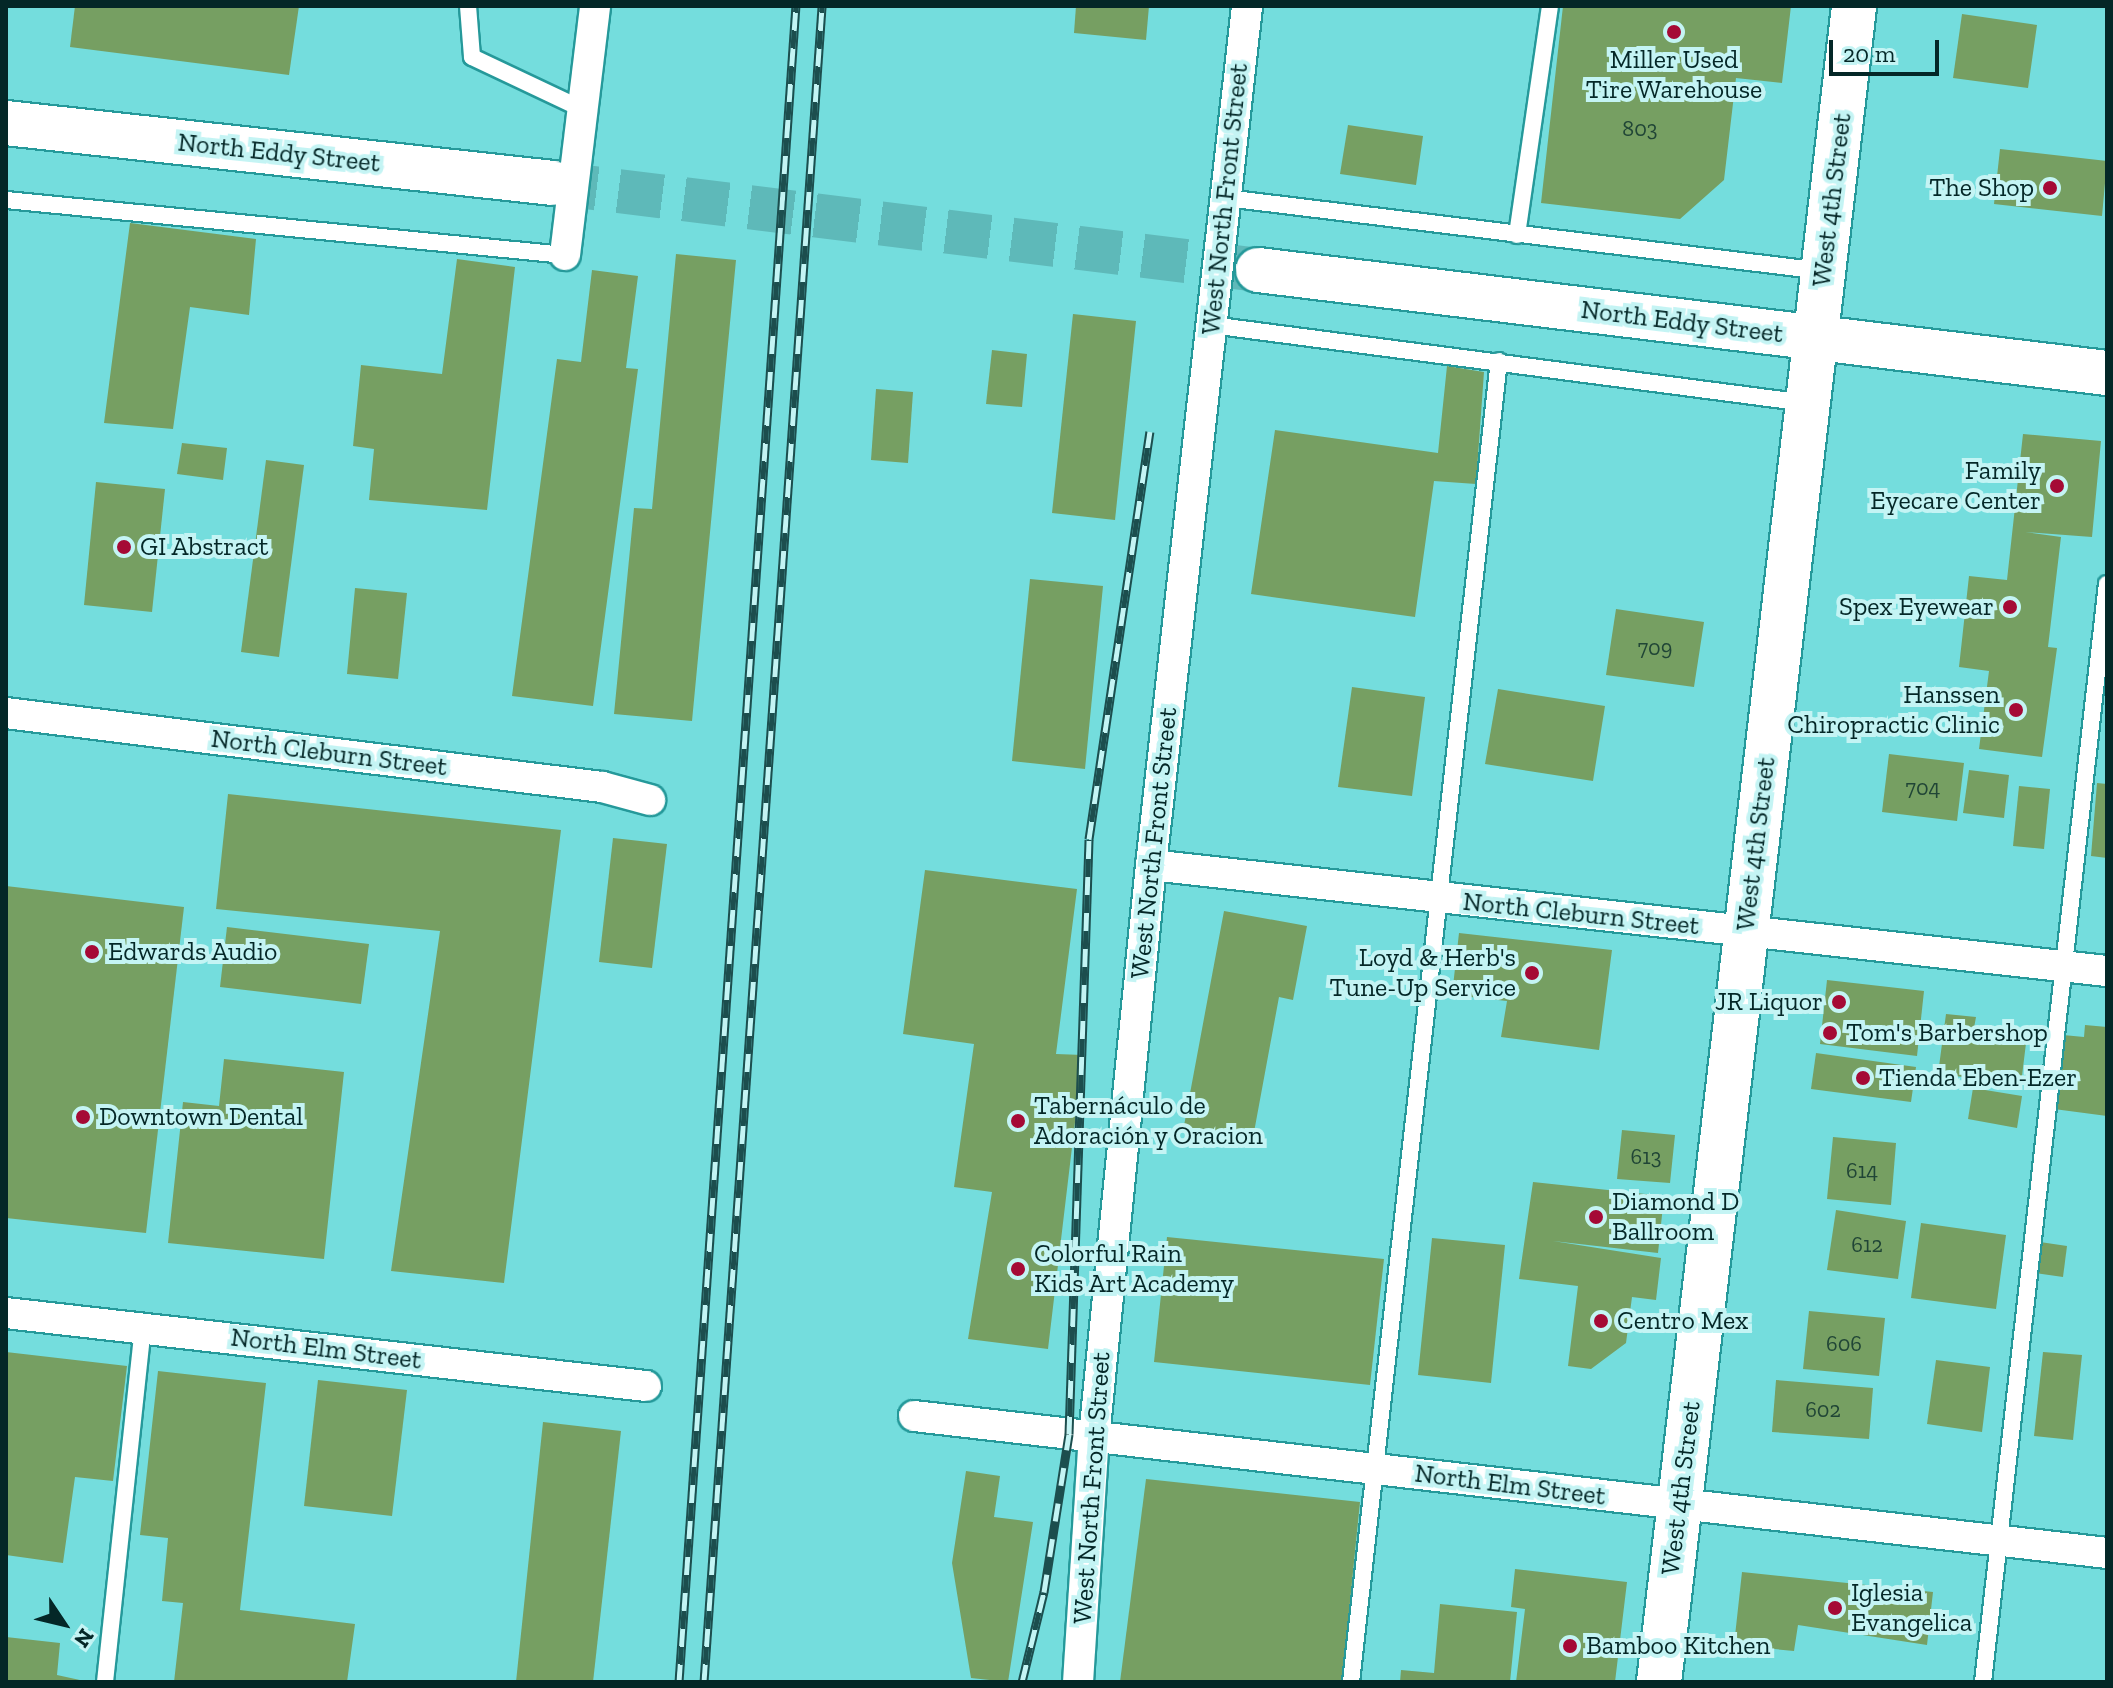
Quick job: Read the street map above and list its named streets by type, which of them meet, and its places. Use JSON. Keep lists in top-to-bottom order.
{
  "streets": {
    "main road": ["North Eddy Street", "West 4th Street"],
    "street": ["West North Front Street", "North Cleburn Street", "North Elm Street"]
  },
  "crossings": [
    ["North Eddy Street", "West 4th Street"],
    ["West North Front Street", "North Cleburn Street"],
    ["West North Front Street", "North Elm Street"],
    ["West 4th Street", "North Cleburn Street"],
    ["West 4th Street", "North Elm Street"]
  ],
  "places": [
    "Miller Used Tire Warehouse",
    "The Shop",
    "Family Eyecare Center",
    "GI Abstract",
    "Spex Eyewear",
    "Hanssen Chiropractic Clinic",
    "Edwards Audio",
    "Loyd & Herb's Tune-Up Service",
    "JR Liquor",
    "Tom's Barbershop",
    "Tienda Eben-Ezer",
    "Downtown Dental",
    "Tabernáculo de Adoración y Oracion",
    "Diamond D Ballroom",
    "Colorful Rain Kids Art Academy",
    "Centro Mex",
    "Iglesia Evangelica",
    "Bamboo Kitchen"
  ],
  "house_numbers": [
    "803",
    "709",
    "704",
    "613",
    "614",
    "612",
    "606",
    "602"
  ],
  "scale_bar": "20 m",
  "north": "bottom right"
}
